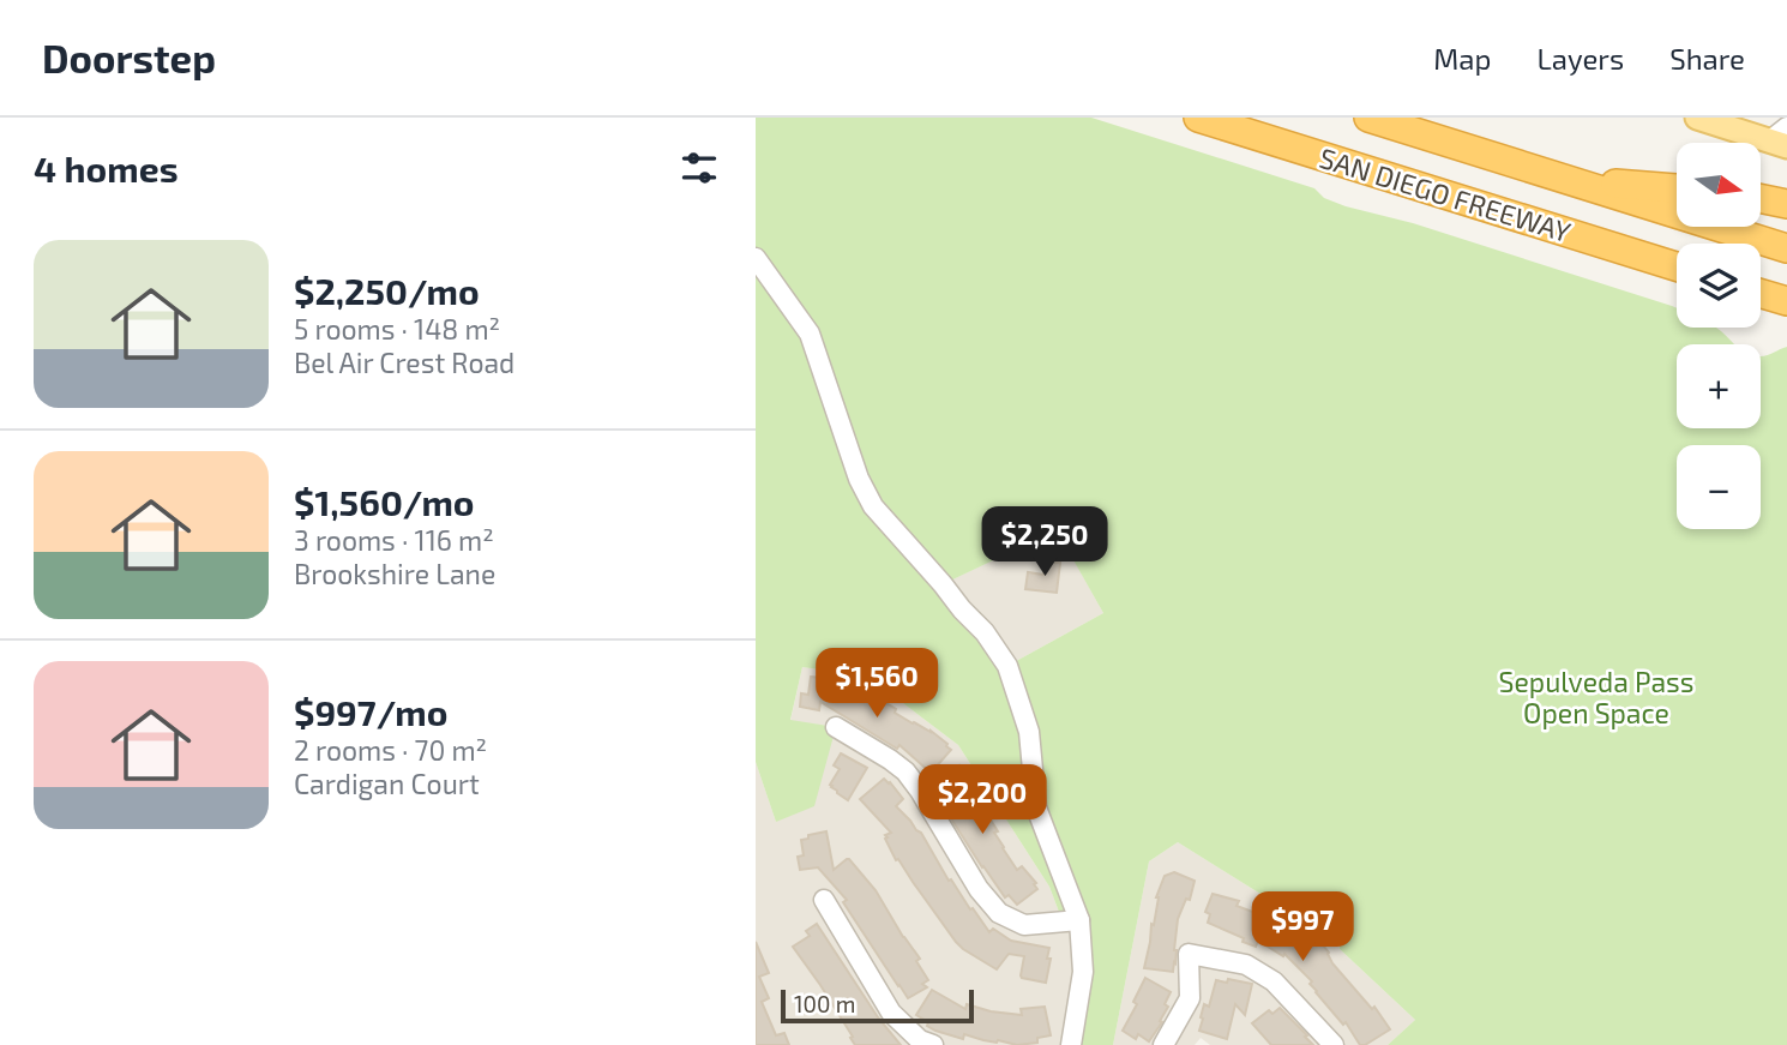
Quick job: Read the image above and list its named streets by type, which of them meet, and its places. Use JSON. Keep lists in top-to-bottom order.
{
  "streets": {
    "highway": ["SAN DIEGO FREEWAY"]
  },
  "parks": ["Sepulveda Pass Open Space"],
  "scale_bar": "100 m",
  "north": "right",
  "page": {
    "header": "Doorstep",
    "nav": ["Map", "Layers", "Share"],
    "heading": "4 homes",
    "map_buttons": ["+", "−"],
    "list": [
      {
        "name": "$2,250/mo",
        "note": "5 rooms · 148 m² · Bel Air Crest Road"
      },
      {
        "name": "$1,560/mo",
        "note": "3 rooms · 116 m² · Brookshire Lane"
      },
      {
        "name": "$997/mo",
        "note": "2 rooms · 70 m² · Cardigan Court"
      }
    ],
    "price": [
      "$2,250",
      "$1,560",
      "$2,200",
      "$997"
    ],
    "scale": "100 m"
  }
}
